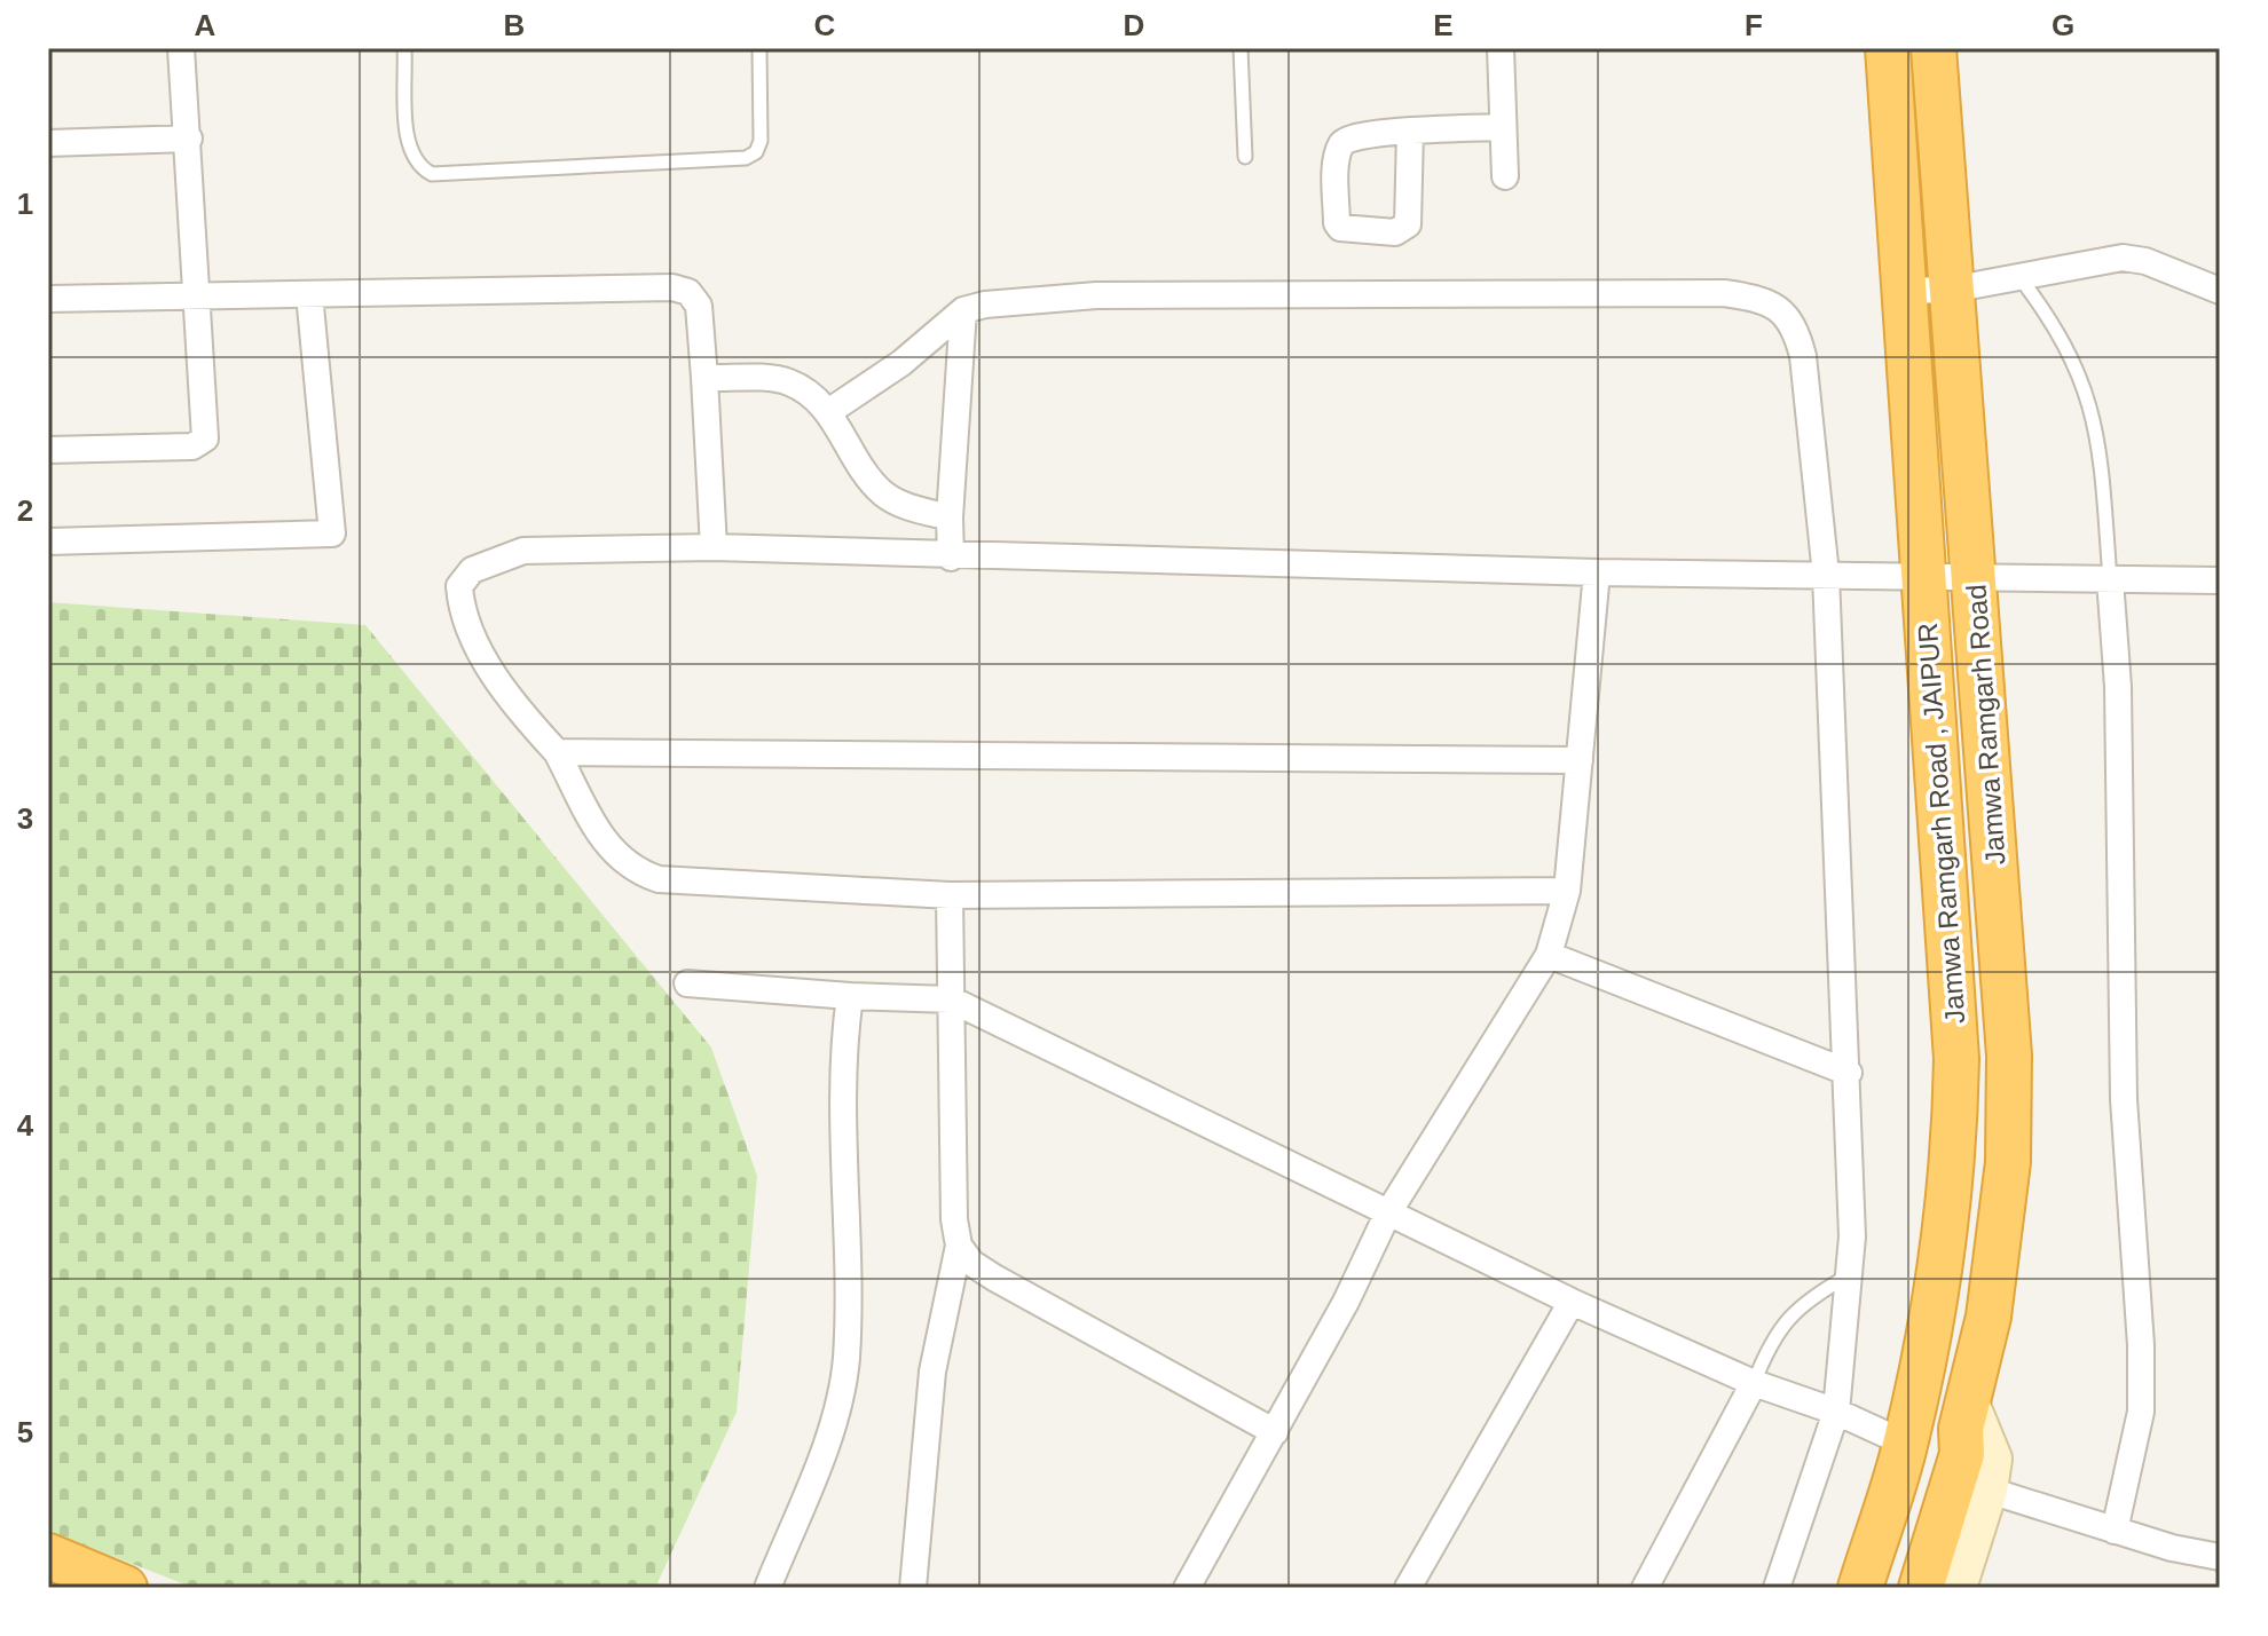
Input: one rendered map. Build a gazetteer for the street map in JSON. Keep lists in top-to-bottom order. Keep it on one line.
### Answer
{"streets":{"highway":["Jamwa Ramgarh Road","Jamwa Ramgarh Road , JAIPUR"]},"grid":{"columns":["A","B","C","D","E","F","G"],"rows":["1","2","3","4","5"]}}
